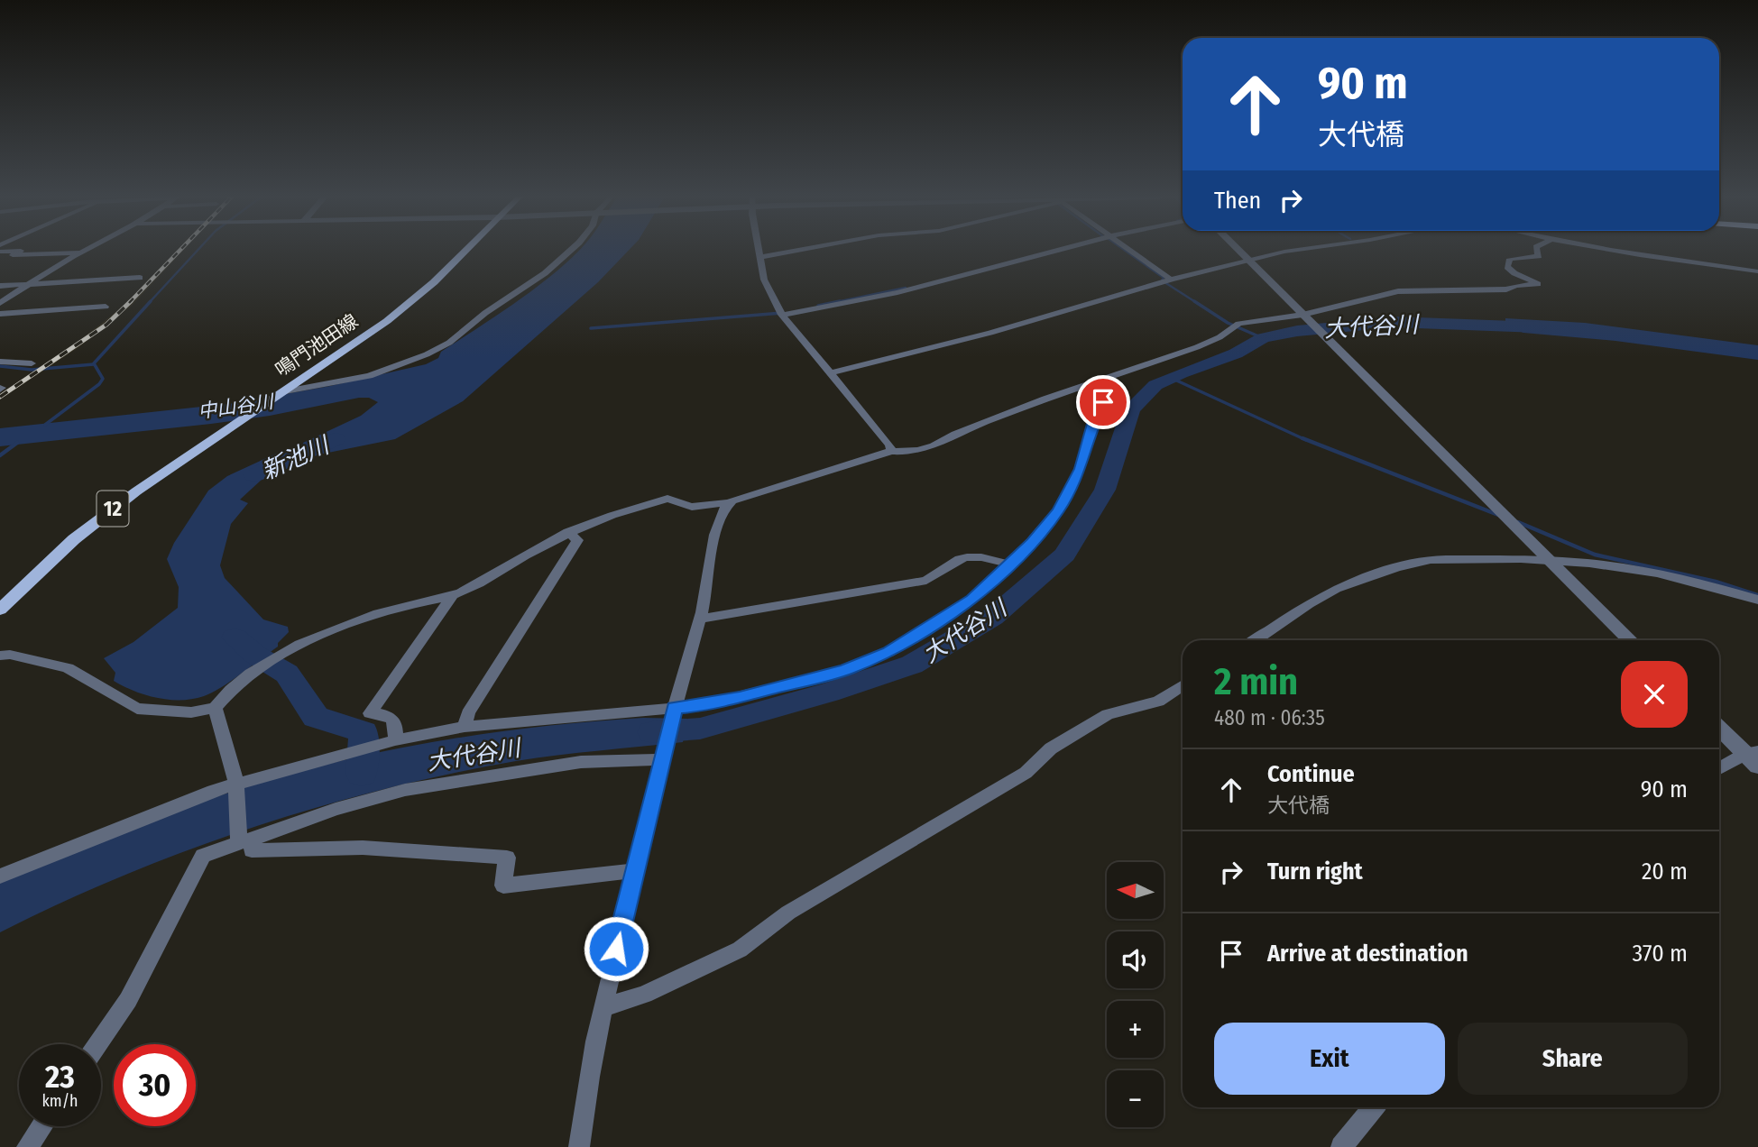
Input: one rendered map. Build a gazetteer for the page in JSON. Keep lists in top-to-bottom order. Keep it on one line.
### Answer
{"streets":{"main road":["鳴門池田線","12"]},"water":["大代谷川","中山谷川","新池川"],"north":"left","page":{"turn":["90 m","大代橋"],"then":"Then","heading":["2 min","480 m · 06:35"],"list":[{"name":"Continue","note":"大代橋","value":"90 m"},{"name":"Turn right","value":"20 m"},{"name":"Arrive at destination","value":"370 m"}],"map_buttons":["+","−"],"buttons":["Exit","Share"],"speed":"23 km/h","limit":"30"}}
